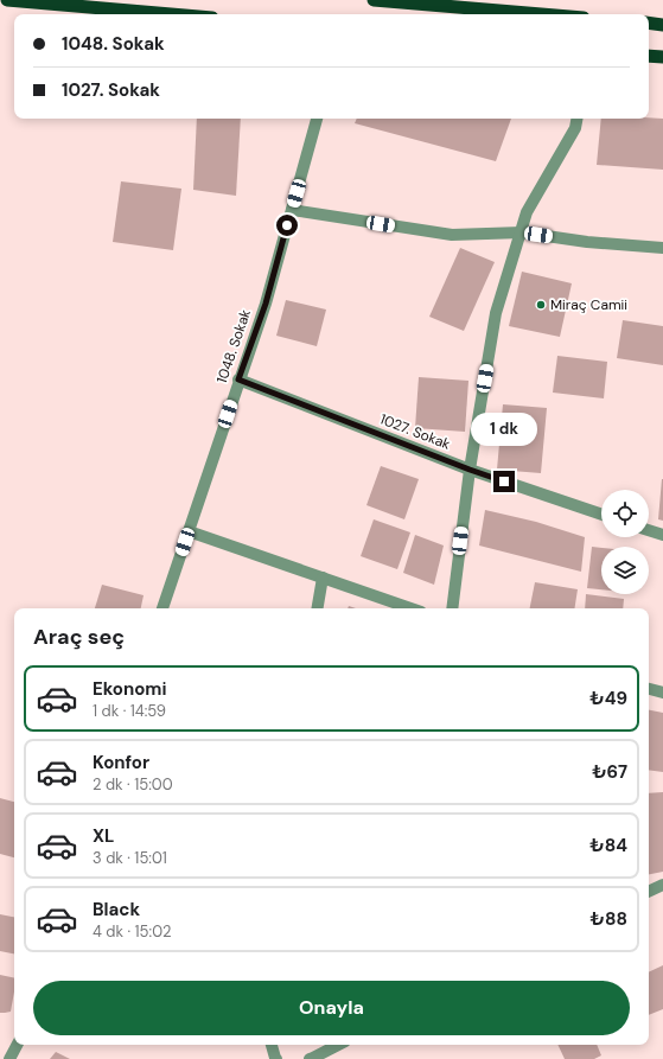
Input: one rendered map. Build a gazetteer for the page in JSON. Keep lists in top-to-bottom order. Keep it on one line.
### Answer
{"streets":{"street":["1048. Sokak","1027. Sokak"]},"crossings":[["1048. Sokak","1027. Sokak"]],"places":["Miraç Camii"],"page":{"banner":["1048. Sokak","1027. Sokak"],"bubble":"1 dk","heading":"Araç seç","list":[{"name":"Ekonomi","note":"1 dk · 14:59","value":"₺49"},{"name":"Konfor","note":"2 dk · 15:00","value":"₺67"},{"name":"XL","note":"3 dk · 15:01","value":"₺84"},{"name":"Black","note":"4 dk · 15:02","value":"₺88"}],"buttons":"Onayla"}}
